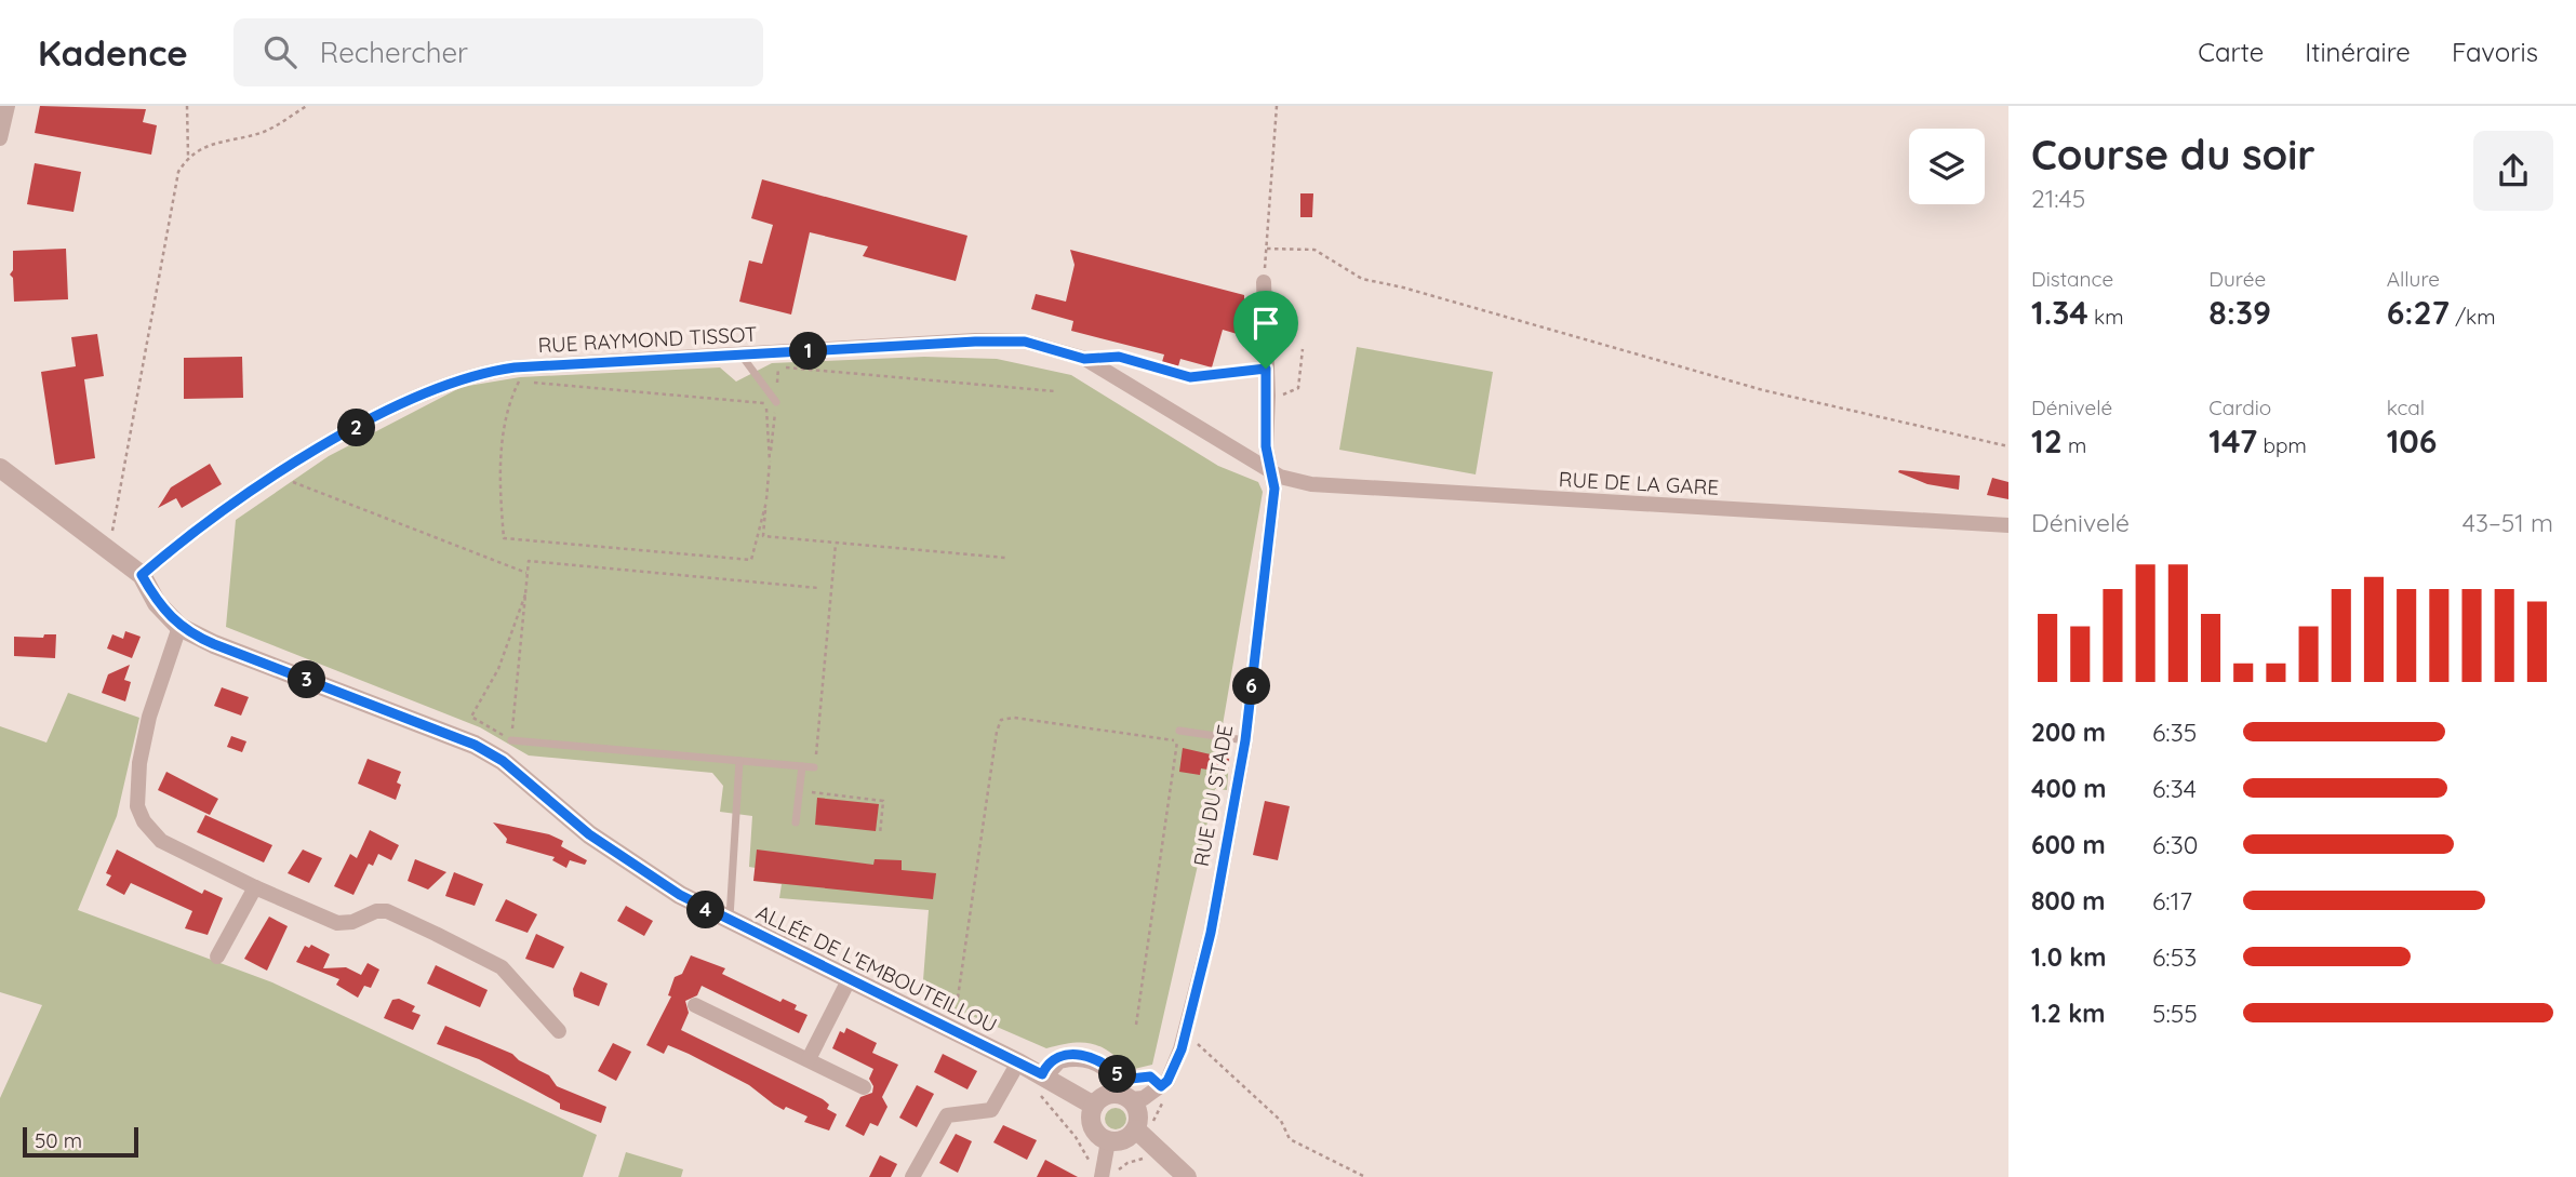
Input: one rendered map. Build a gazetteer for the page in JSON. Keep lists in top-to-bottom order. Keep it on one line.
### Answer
{"streets":{"street":["RUE RAYMOND TISSOT","RUE DE LA GARE","RUE DU STADE","ALLÉE DE L'EMBOUTEILLOU"]},"crossings":[["RUE RAYMOND TISSOT","RUE DE LA GARE"],["RUE RAYMOND TISSOT","RUE DU STADE"],["RUE RAYMOND TISSOT","ALLÉE DE L'EMBOUTEILLOU"],["RUE DE LA GARE","RUE DU STADE"]],"scale_bar":"50 m","page":{"header":"Kadence","search":"Rechercher","nav":["Carte","Itinéraire","Favoris"],"heading":["Course du soir","21:45"],"stats":[["Distance","1.34 km"],["Durée","8:39"],["Allure","6:27 /km"],["Dénivelé","12 m"],["Cardio","147 bpm"],["kcal","106"]],"pins":["1","2","3","6","4","5"],"chart":["Dénivelé","43–51 m"],"list":[{"name":"200 m","note":"6:35"},{"name":"400 m","note":"6:34"},{"name":"600 m","note":"6:30"},{"name":"800 m","note":"6:17"},{"name":"1.0 km","note":"6:53"},{"name":"1.2 km","note":"5:55"}],"scale":"50 m"}}
